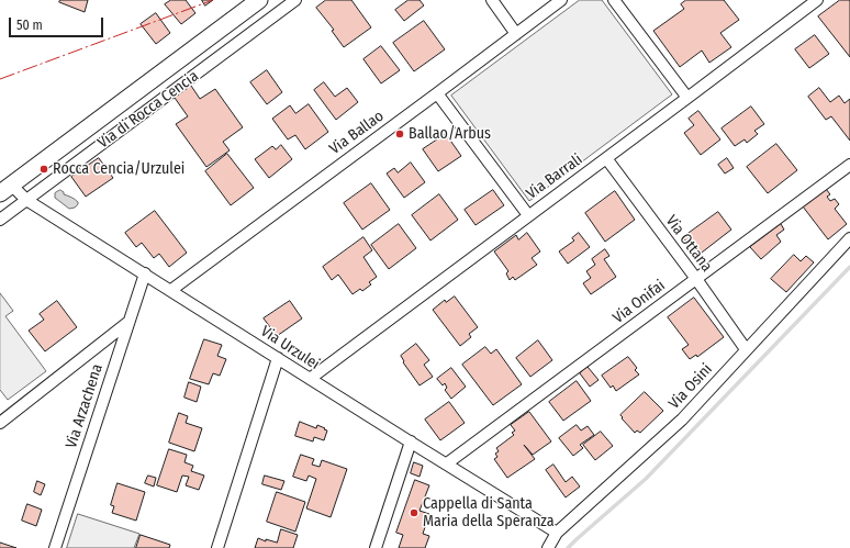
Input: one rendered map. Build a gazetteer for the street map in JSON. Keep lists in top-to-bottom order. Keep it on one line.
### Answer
{"streets":{"main road":["Via di Rocca Cencia"],"street":["Via Ballao","Via Barrali","Via Ottana","Via Onifai","Via Urzulei","Via Osini","Via Arzachena"]},"crossings":[["Via di Rocca Cencia","Via Urzulei"],["Via Ballao","Via Urzulei"],["Via Barrali","Via Ottana"],["Via Barrali","Via Urzulei"],["Via Ottana","Via Onifai"],["Via Ottana","Via Osini"],["Via Onifai","Via Urzulei"],["Via Urzulei","Via Osini"],["Via Urzulei","Via Arzachena"]],"places":["Ballao/Arbus","Rocca Cencia/Urzulei","Cappella di Santa Maria della Speranza"],"scale_bar":"50 m"}
